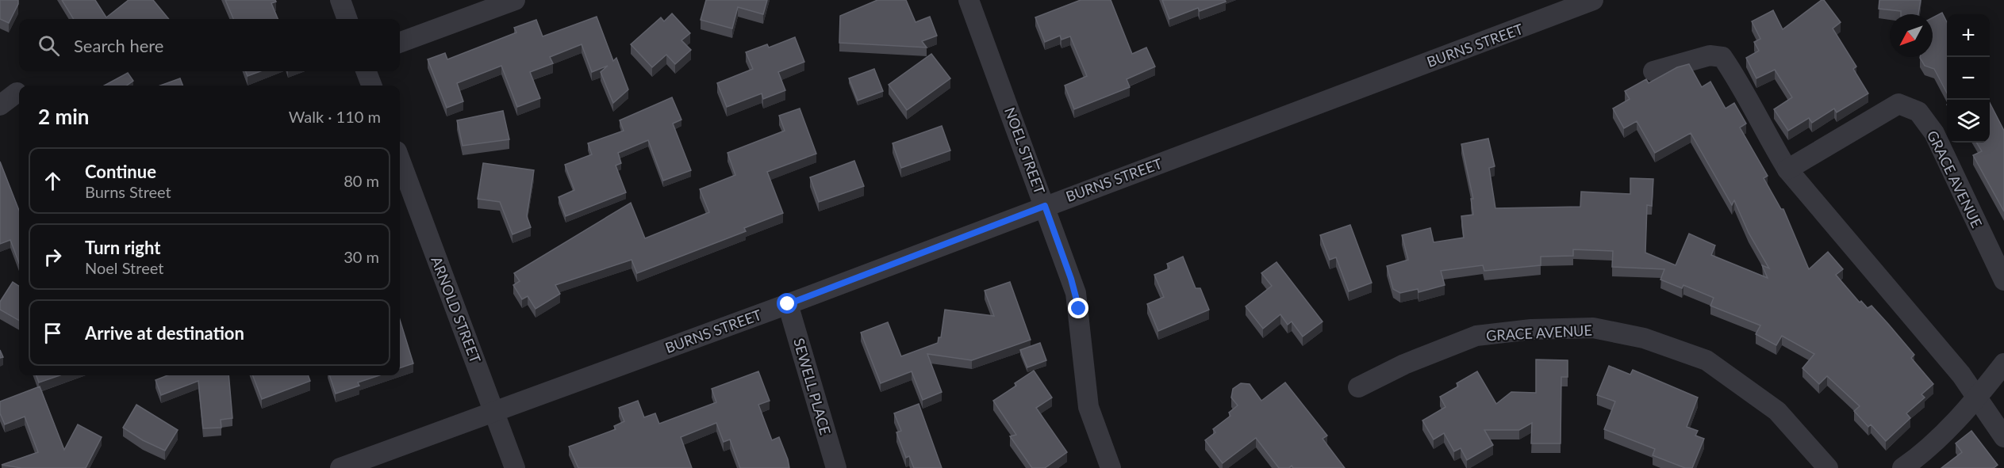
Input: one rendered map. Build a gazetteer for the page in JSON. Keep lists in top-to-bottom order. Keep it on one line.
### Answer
{"streets":{"street":["BURNS STREET","NOEL STREET","GRACE AVENUE","ARNOLD STREET","SEWELL PLACE"]},"crossings":[["BURNS STREET","NOEL STREET"],["BURNS STREET","ARNOLD STREET"],["BURNS STREET","SEWELL PLACE"]],"north":"bottom left","page":{"map_buttons":["+","−"],"search":"Search here","heading":["2 min","Walk · 110 m"],"list":[["Continue","Burns Street","80 m"],["Turn right","Noel Street","30 m"],"Arrive at destination"]}}
